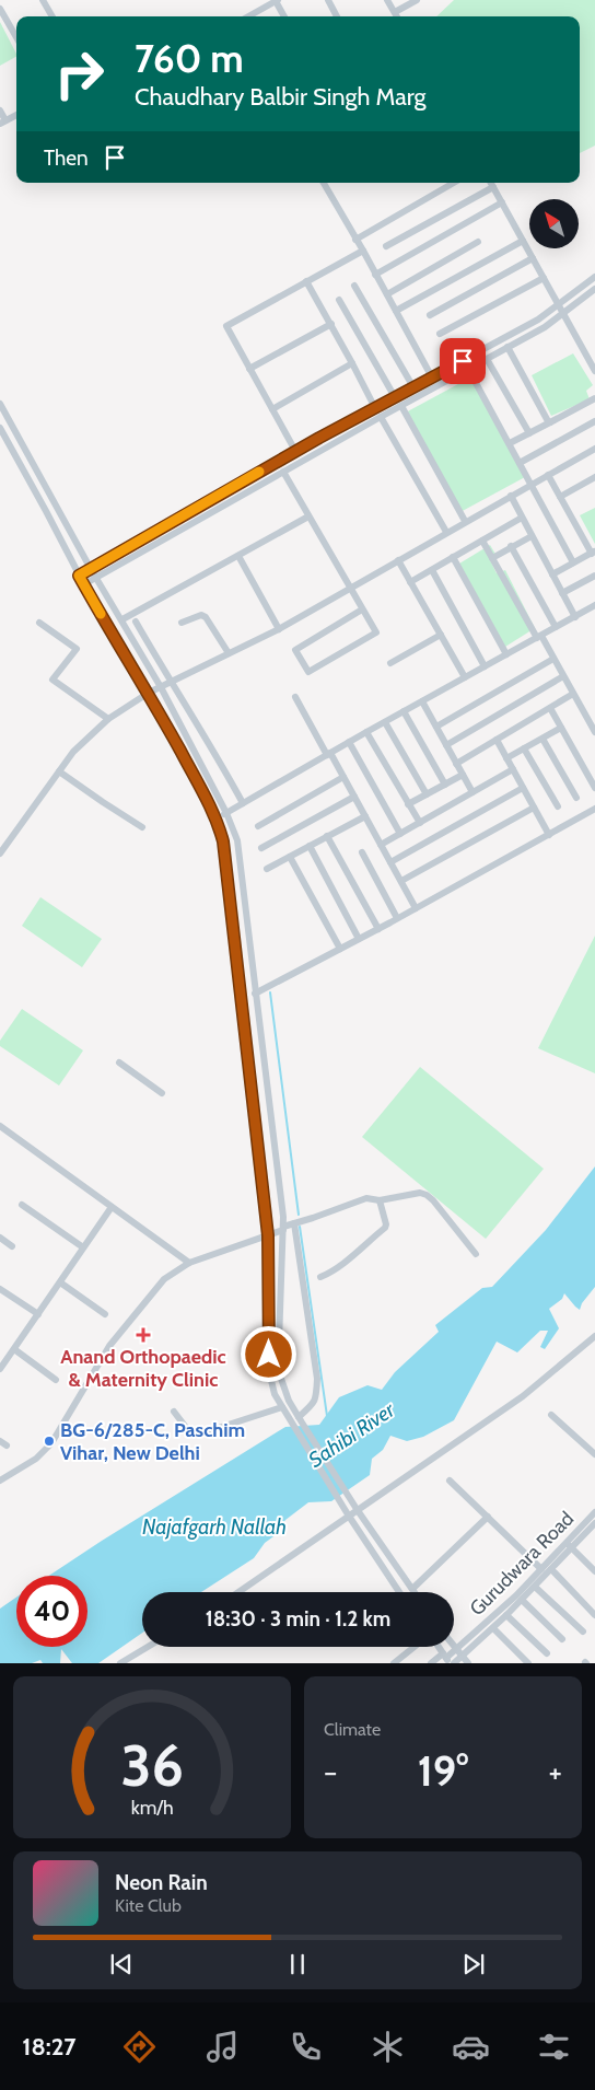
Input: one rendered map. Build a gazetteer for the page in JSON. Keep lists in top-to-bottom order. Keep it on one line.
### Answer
{"streets":{"street":["Gurudwara Road"]},"water":["Sahibi River","Najafgarh Nallah"],"places":{"health":["Anand Orthopaedic & Maternity Clinic"],"other":["BG-6/285-C, Paschim Vihar, New Delhi"]},"north":"top left","page":{"turn":["760 m","Chaudhary Balbir Singh Marg"],"then":"Then","limit":"40","trip":"18:30 · 3 min · 1.2 km","tile":"Climate","heat":["−","19°","+"],"song":["Neon Rain","Kite Club"],"tabs":"18:27","gauge":["36","km/h"]}}
